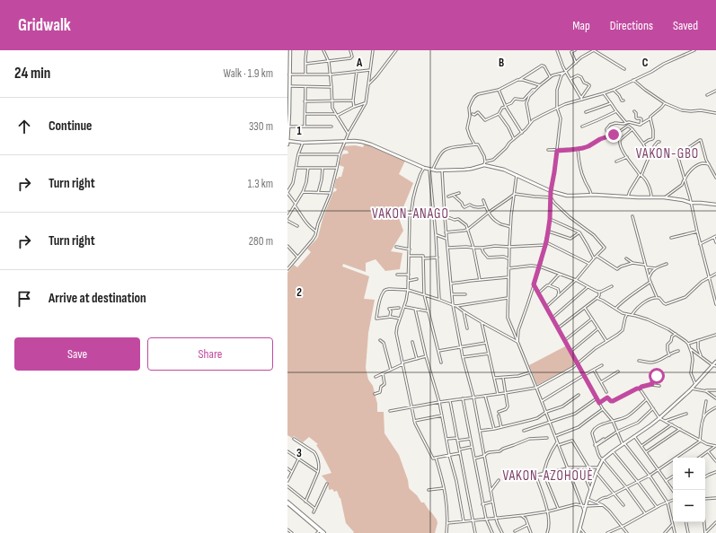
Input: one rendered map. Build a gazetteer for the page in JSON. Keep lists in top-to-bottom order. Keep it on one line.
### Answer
{"districts":["VAKON-GBO","VAKON-ANAGO","VAKON-AZOHOUÈ"],"page":{"header":"Gridwalk","nav":["Map","Directions","Saved"],"heading":["24 min","Walk · 1.9 km"],"list":[["Continue","330 m"],["Turn right","1.3 km"],["Turn right","280 m"],"Arrive at destination"],"buttons":["Save","Share"],"map_buttons":["+","−"]},"grid":{"columns":["A","B","C"],"rows":["1","2","3"]}}
